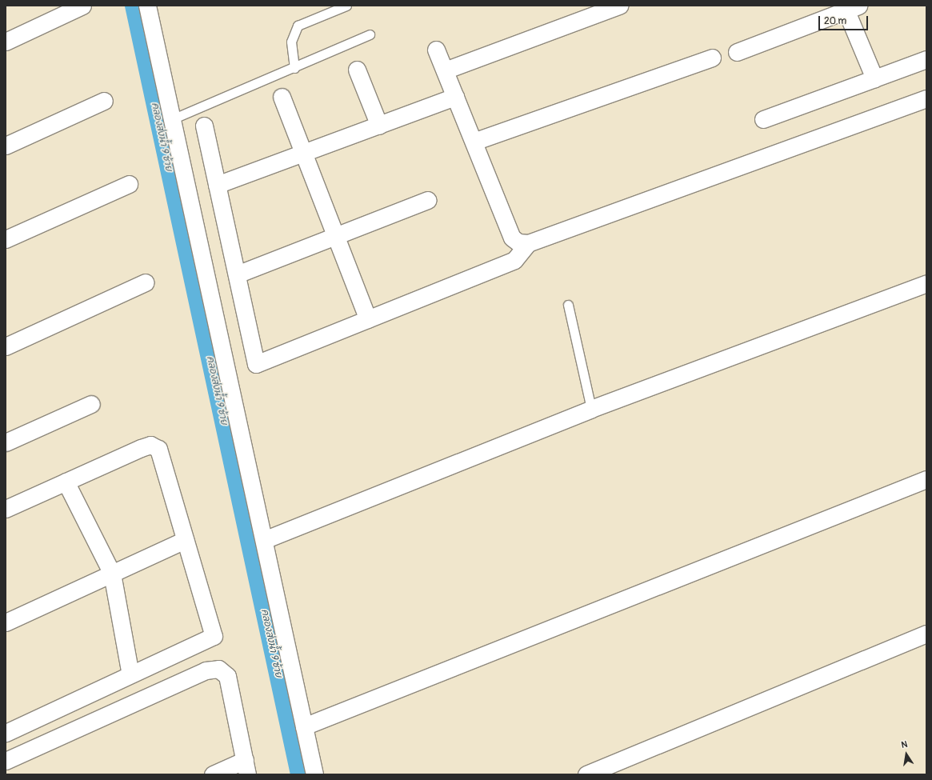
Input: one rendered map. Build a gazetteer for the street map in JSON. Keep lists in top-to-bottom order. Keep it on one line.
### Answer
{"water":["คลองส่งน้ำ 9 ซ้าย"],"scale_bar":"20 m","north":"top"}
